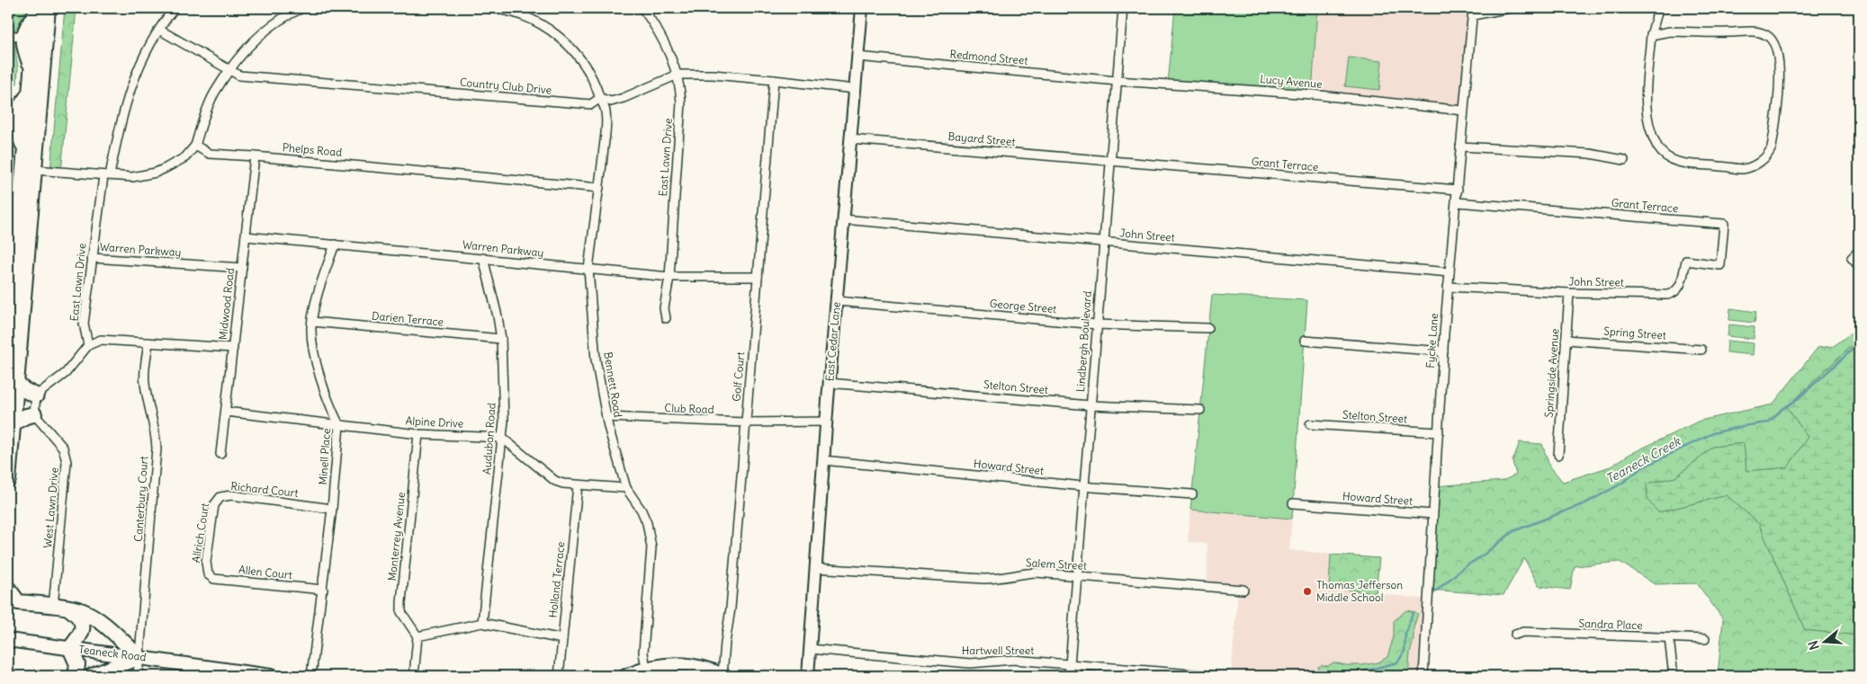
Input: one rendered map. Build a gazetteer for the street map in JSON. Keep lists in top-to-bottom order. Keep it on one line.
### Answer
{"streets":{"main road":["Teaneck Road"],"street":["Redmond Street","Lucy Avenue","Country Club Drive","Bayard Street","Phelps Road","East Lawn Drive","Grant Terrace","John Street","Warren Parkway","Midwood Road","George Street","Darien Terrace","Spring Street","Fycke Lane","East Cedar Lane","Lindbergh Boulevard","Springside Avenue","Golf Court","Bennett Road","Stelton Street","Club Road","Alpine Drive","Audubon Road","Minell Place","Howard Street","Richard Court","Canterbury Court","West Lawn Drive","Allrich Court","Monterrey Avenue","Salem Street","Allen Court","Holland Terrace","Sandra Place","Hartwell Street"]},"crossings":[["Redmond Street","Lucy Avenue"],["Redmond Street","East Cedar Lane"],["Redmond Street","Lindbergh Boulevard"],["Lucy Avenue","Fycke Lane"],["Lucy Avenue","Lindbergh Boulevard"],["Country Club Drive","East Lawn Drive"],["Country Club Drive","East Cedar Lane"],["Country Club Drive","Golf Court"],["Country Club Drive","Bennett Road"],["Bayard Street","Grant Terrace"],["Bayard Street","East Cedar Lane"],["Bayard Street","Lindbergh Boulevard"],["Phelps Road","Midwood Road"],["Phelps Road","Bennett Road"],["East Lawn Drive","Warren Parkway"],["Grant Terrace","John Street"],["Grant Terrace","Fycke Lane"],["Grant Terrace","Lindbergh Boulevard"],["John Street","Fycke Lane"],["John Street","East Cedar Lane"],["John Street","Lindbergh Boulevard"],["John Street","Springside Avenue"],["Warren Parkway","Midwood Road"],["Warren Parkway","Golf Court"],["Warren Parkway","Bennett Road"],["Warren Parkway","Audubon Road"],["Warren Parkway","Minell Place"],["Midwood Road","Alpine Drive"],["George Street","East Cedar Lane"],["George Street","Lindbergh Boulevard"],["Darien Terrace","Audubon Road"],["Darien Terrace","Minell Place"],["Spring Street","Springside Avenue"],["Fycke Lane","Stelton Street"],["Fycke Lane","Howard Street"],["East Cedar Lane","Stelton Street"],["East Cedar Lane","Club Road"],["East Cedar Lane","Howard Street"],["East Cedar Lane","Salem Street"],["East Cedar Lane","Hartwell Street"],["Lindbergh Boulevard","Stelton Street"],["Lindbergh Boulevard","Howard Street"],["Lindbergh Boulevard","Salem Street"],["Lindbergh Boulevard","Hartwell Street"],["Golf Court","Club Road"],["Bennett Road","Club Road"],["Alpine Drive","Audubon Road"],["Alpine Drive","Minell Place"],["Alpine Drive","Monterrey Avenue"],["Minell Place","Richard Court"],["Minell Place","Allen Court"],["Richard Court","Allrich Court"],["Canterbury Court","Teaneck Road"],["Allrich Court","Allen Court"]],"water":["Teaneck Creek"],"places":["Thomas Jefferson Middle School"],"north":"left"}
